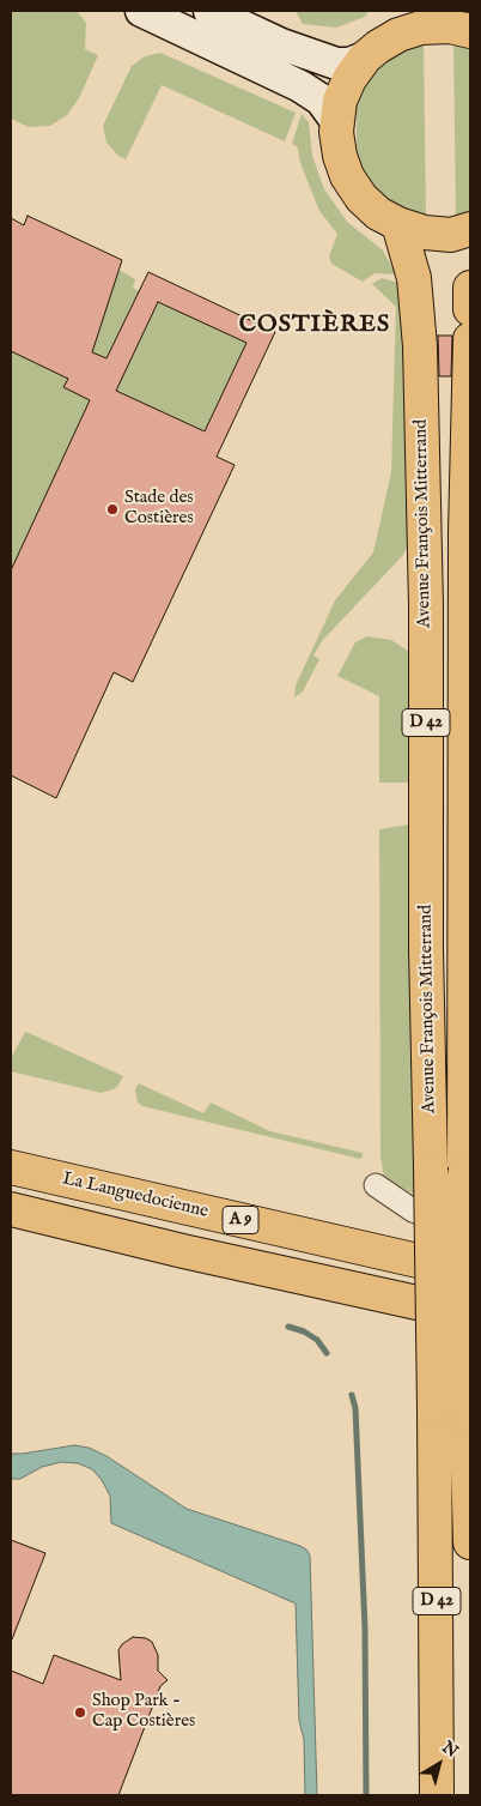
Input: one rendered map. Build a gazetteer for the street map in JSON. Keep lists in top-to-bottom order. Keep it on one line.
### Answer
{"streets":{"main road":["Avenue François Mitterrand","D 42","La Languedocienne","A 9"]},"districts":["COSTIÈRES"],"places":["Stade des Costières","Shop Park - Cap Costières"],"north":"top right"}
